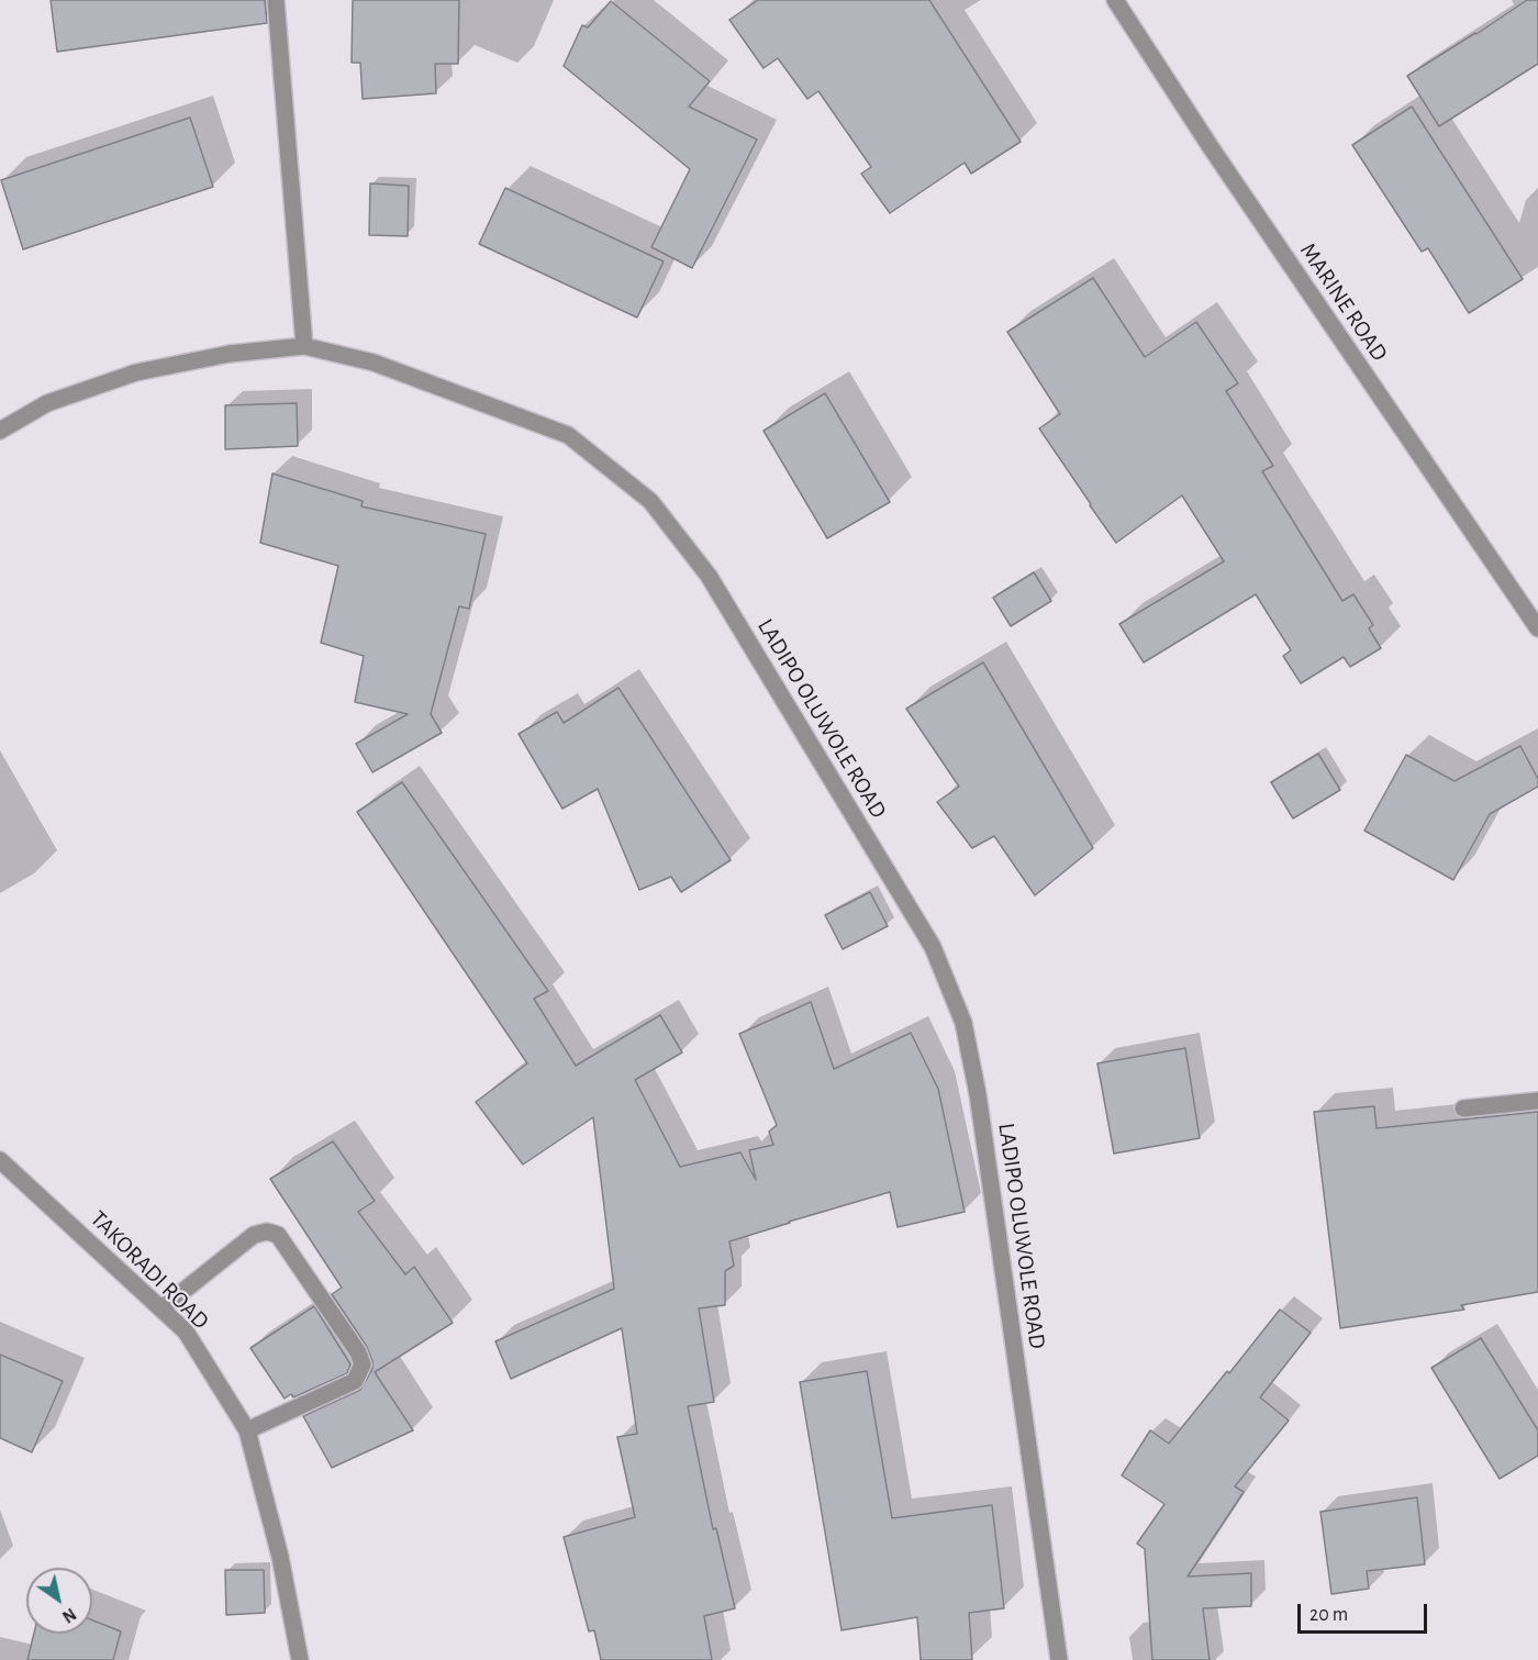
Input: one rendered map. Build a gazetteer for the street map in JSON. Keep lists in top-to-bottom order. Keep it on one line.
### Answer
{"streets":{"street":["MARINE ROAD","LADIPO OLUWOLE ROAD","TAKORADI ROAD"]},"scale_bar":"20 m","north":"bottom right"}
